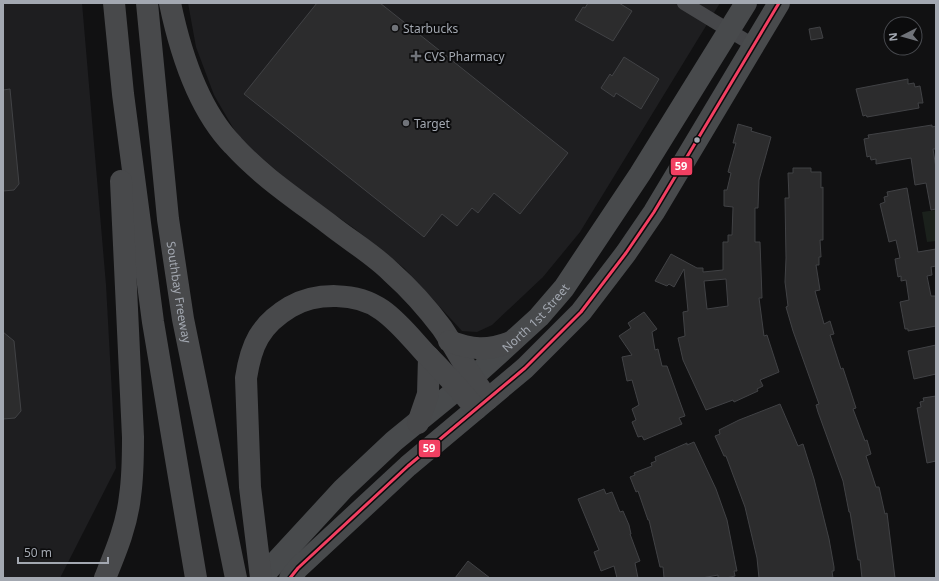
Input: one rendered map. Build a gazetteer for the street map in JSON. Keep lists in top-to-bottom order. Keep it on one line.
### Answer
{"streets":{"highway":["Southbay Freeway"],"main road":["North 1st Street"]},"places":{"other":["Starbucks","Target"],"health":["CVS Pharmacy"]},"lines":["transit line 59"],"scale_bar":"50 m","north":"left"}
